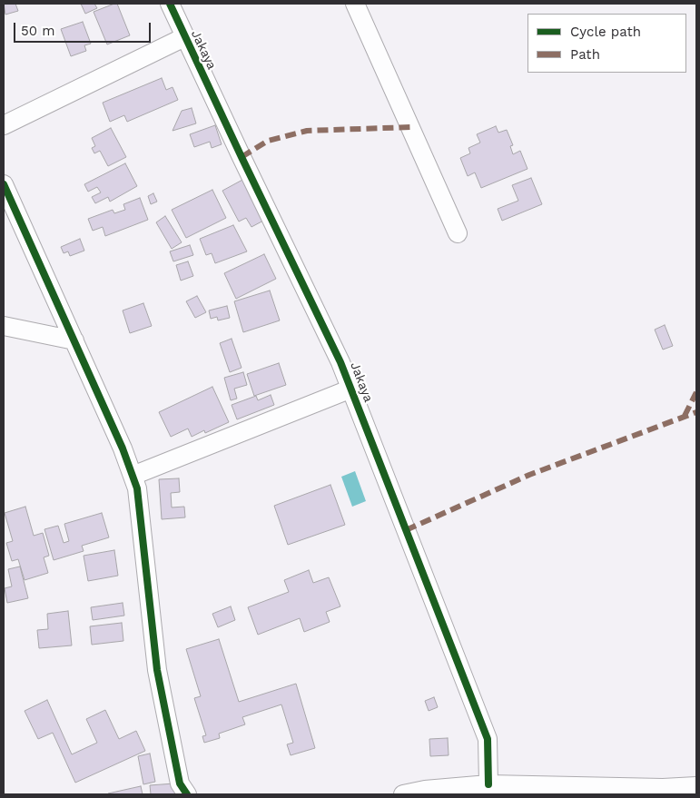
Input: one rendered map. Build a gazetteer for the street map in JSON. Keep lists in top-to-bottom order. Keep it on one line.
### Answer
{"streets":{"street":["Jakaya"]},"legend":["Cycle path","Path"],"scale_bar":"50 m"}
